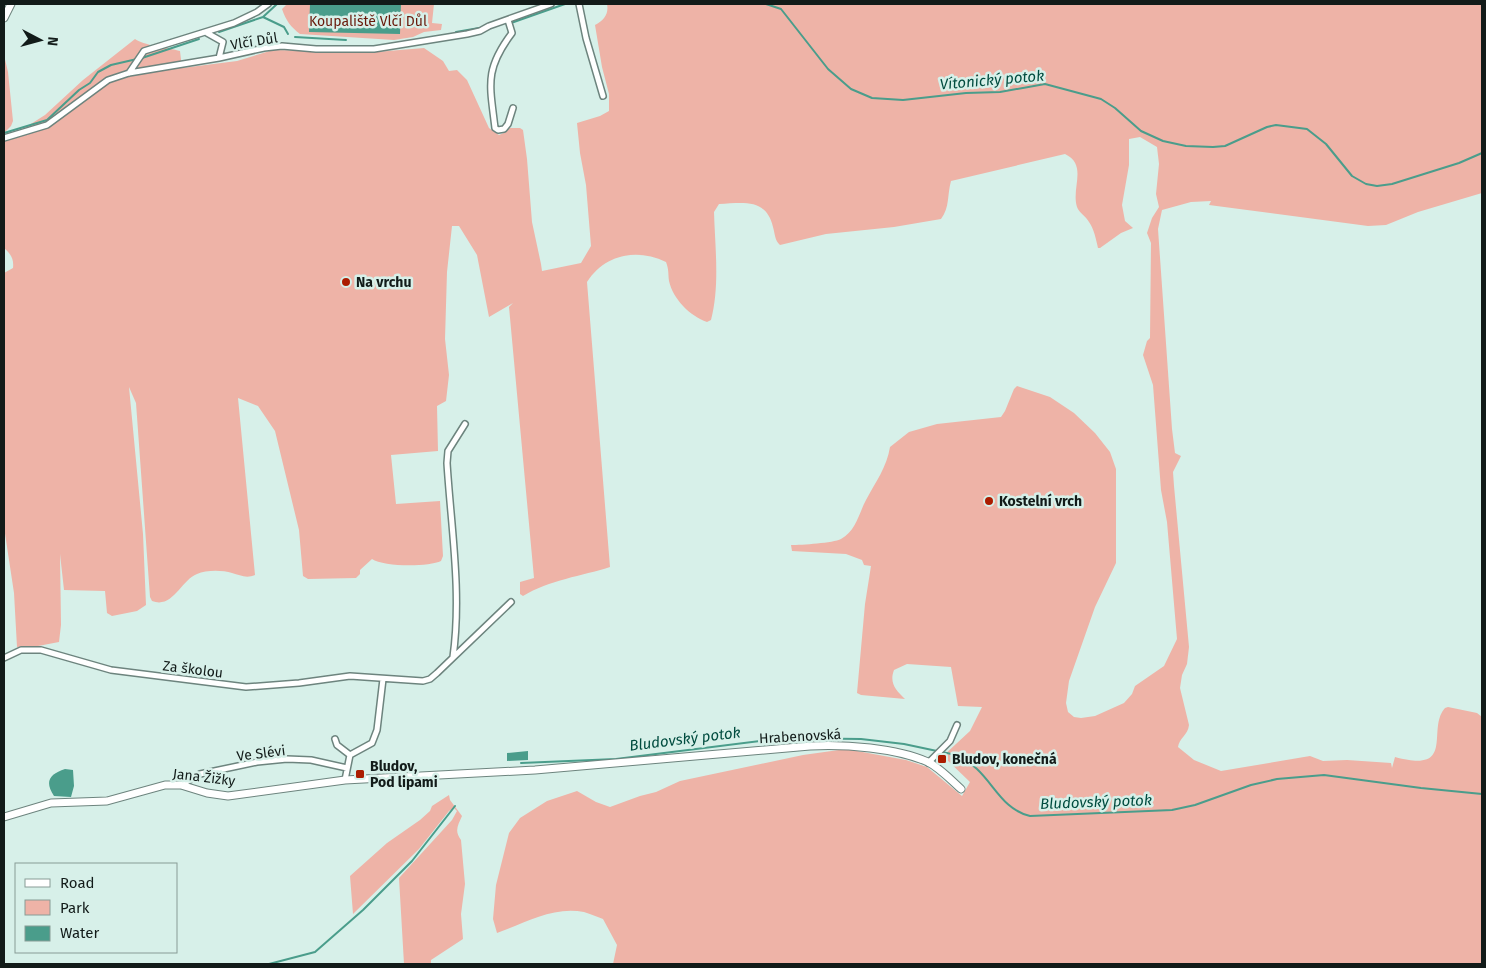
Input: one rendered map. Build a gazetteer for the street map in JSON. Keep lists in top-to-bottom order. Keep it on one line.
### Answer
{"streets":{"street":["Vlčí Důl","Za školou","Hrabenovská","Ve Slévi","Jana Žižky"]},"crossings":[["Hrabenovská","Jana Žižky"],["Ve Slévi","Jana Žižky"]],"water":["Vítonický potok","Bludovský potok"],"parks":["Koupaliště Vlčí Důl"],"places":{"other":["Na vrchu","Kostelní vrch"],"transit":["Bludov, konečná","Bludov, Pod lipami"]},"legend":["Road","Park","Water"],"north":"right"}
